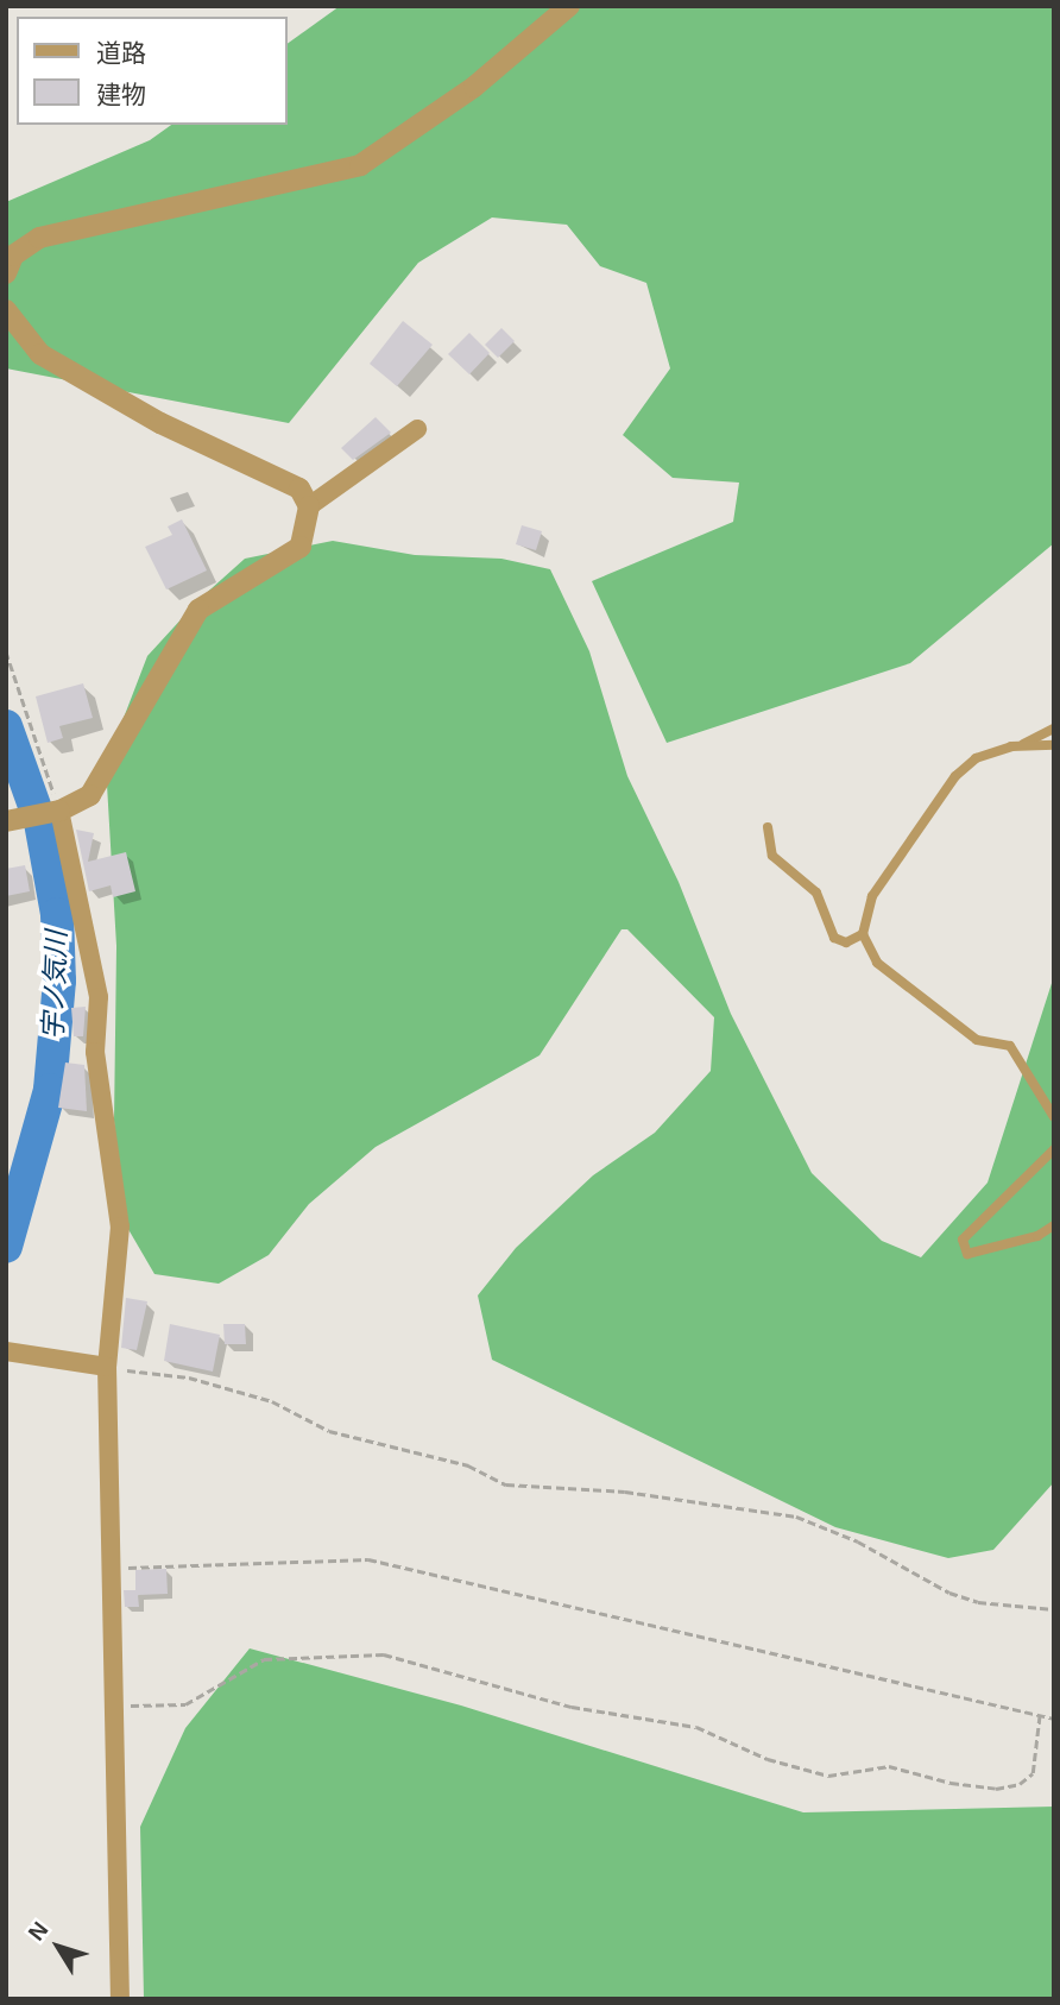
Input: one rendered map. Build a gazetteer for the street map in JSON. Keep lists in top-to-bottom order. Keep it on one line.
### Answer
{"water":["宇ノ気川"],"legend":["道路","建物"],"north":"top left"}
